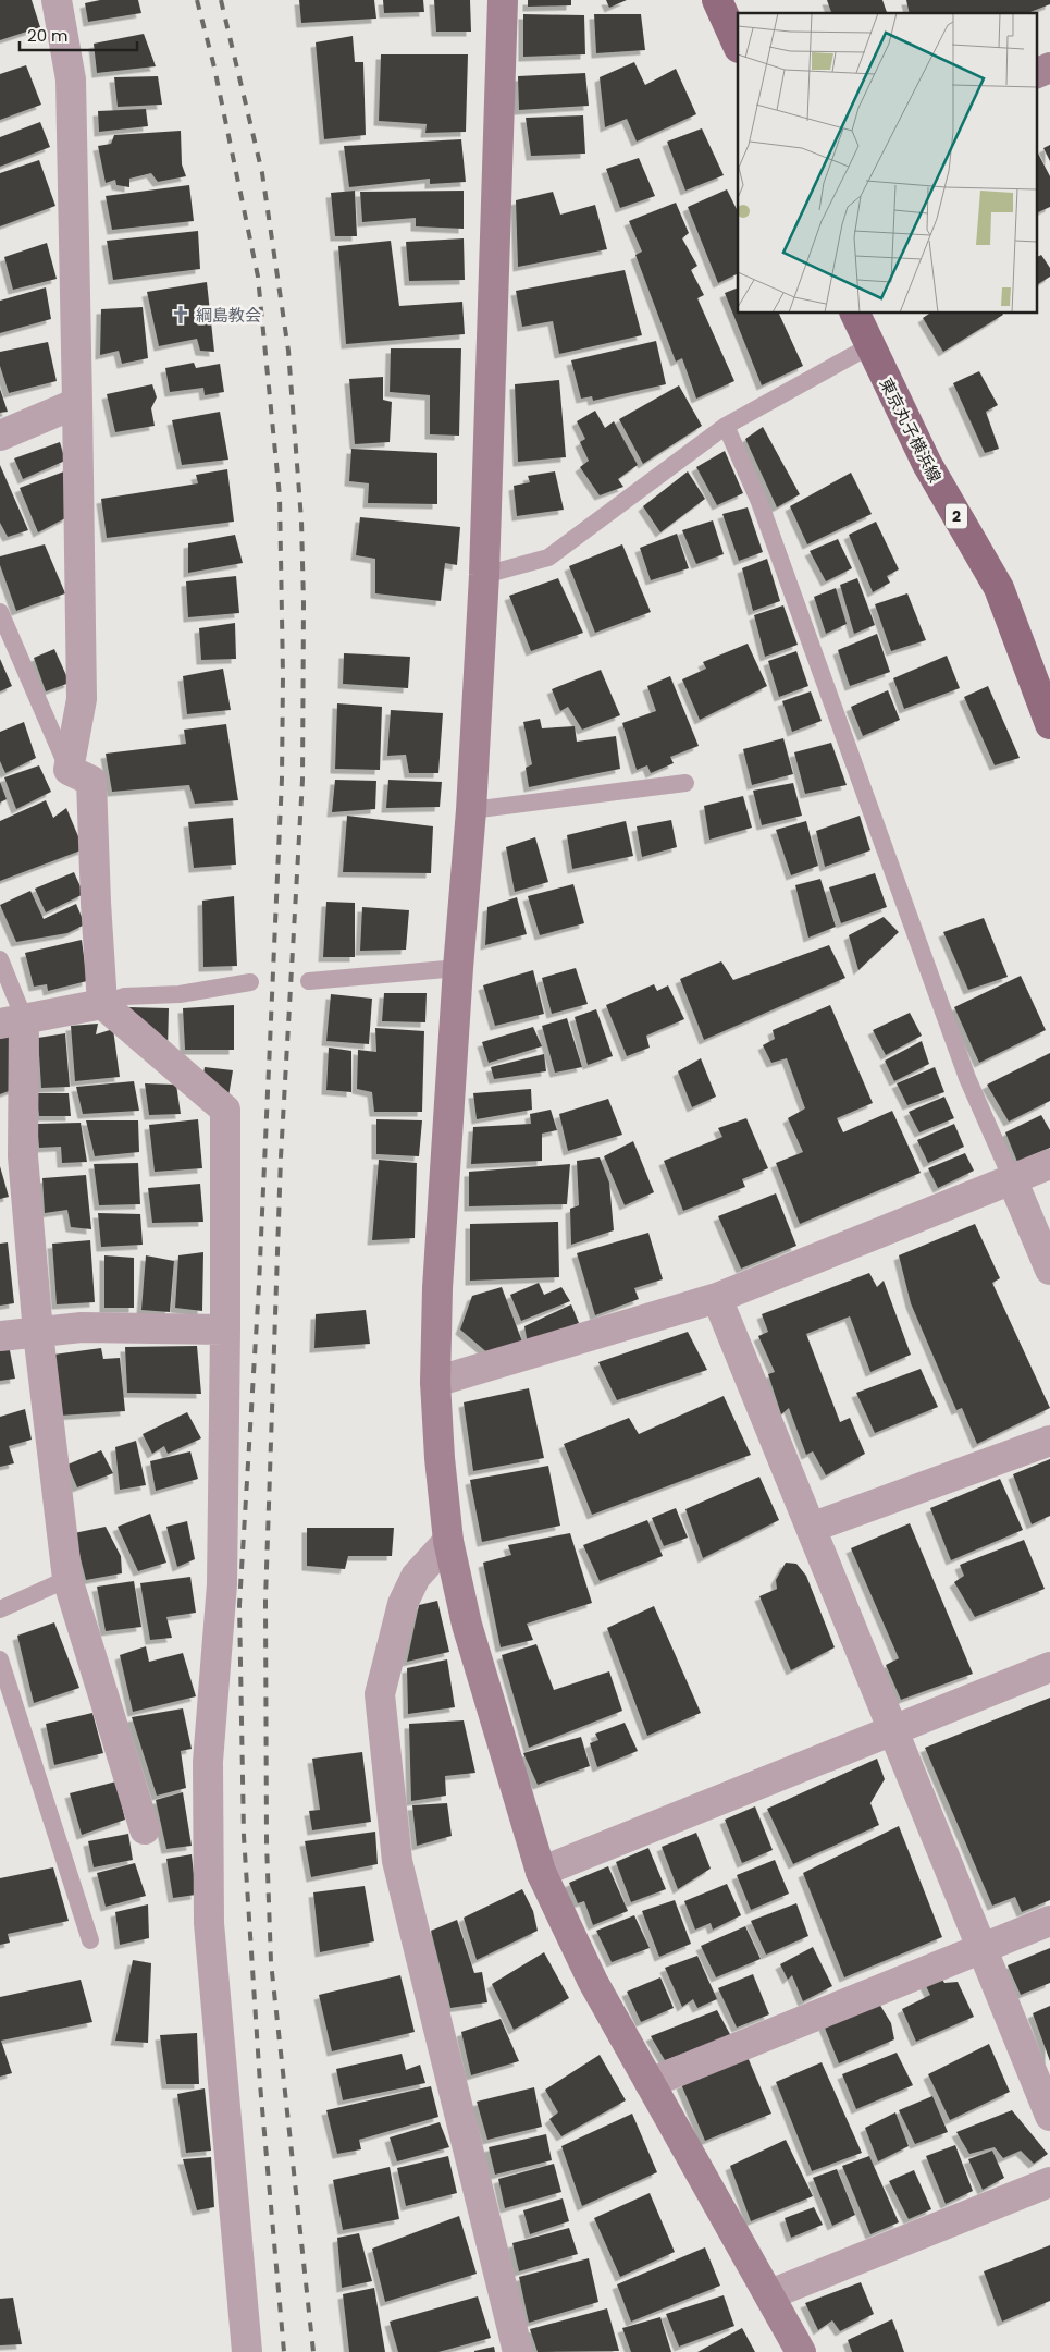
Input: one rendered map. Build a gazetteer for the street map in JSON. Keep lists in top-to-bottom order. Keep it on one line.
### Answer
{"streets":{"main road":["東京丸子横浜線","2"]},"places":{"church":["綱島教会"]},"scale_bar":"20 m"}
